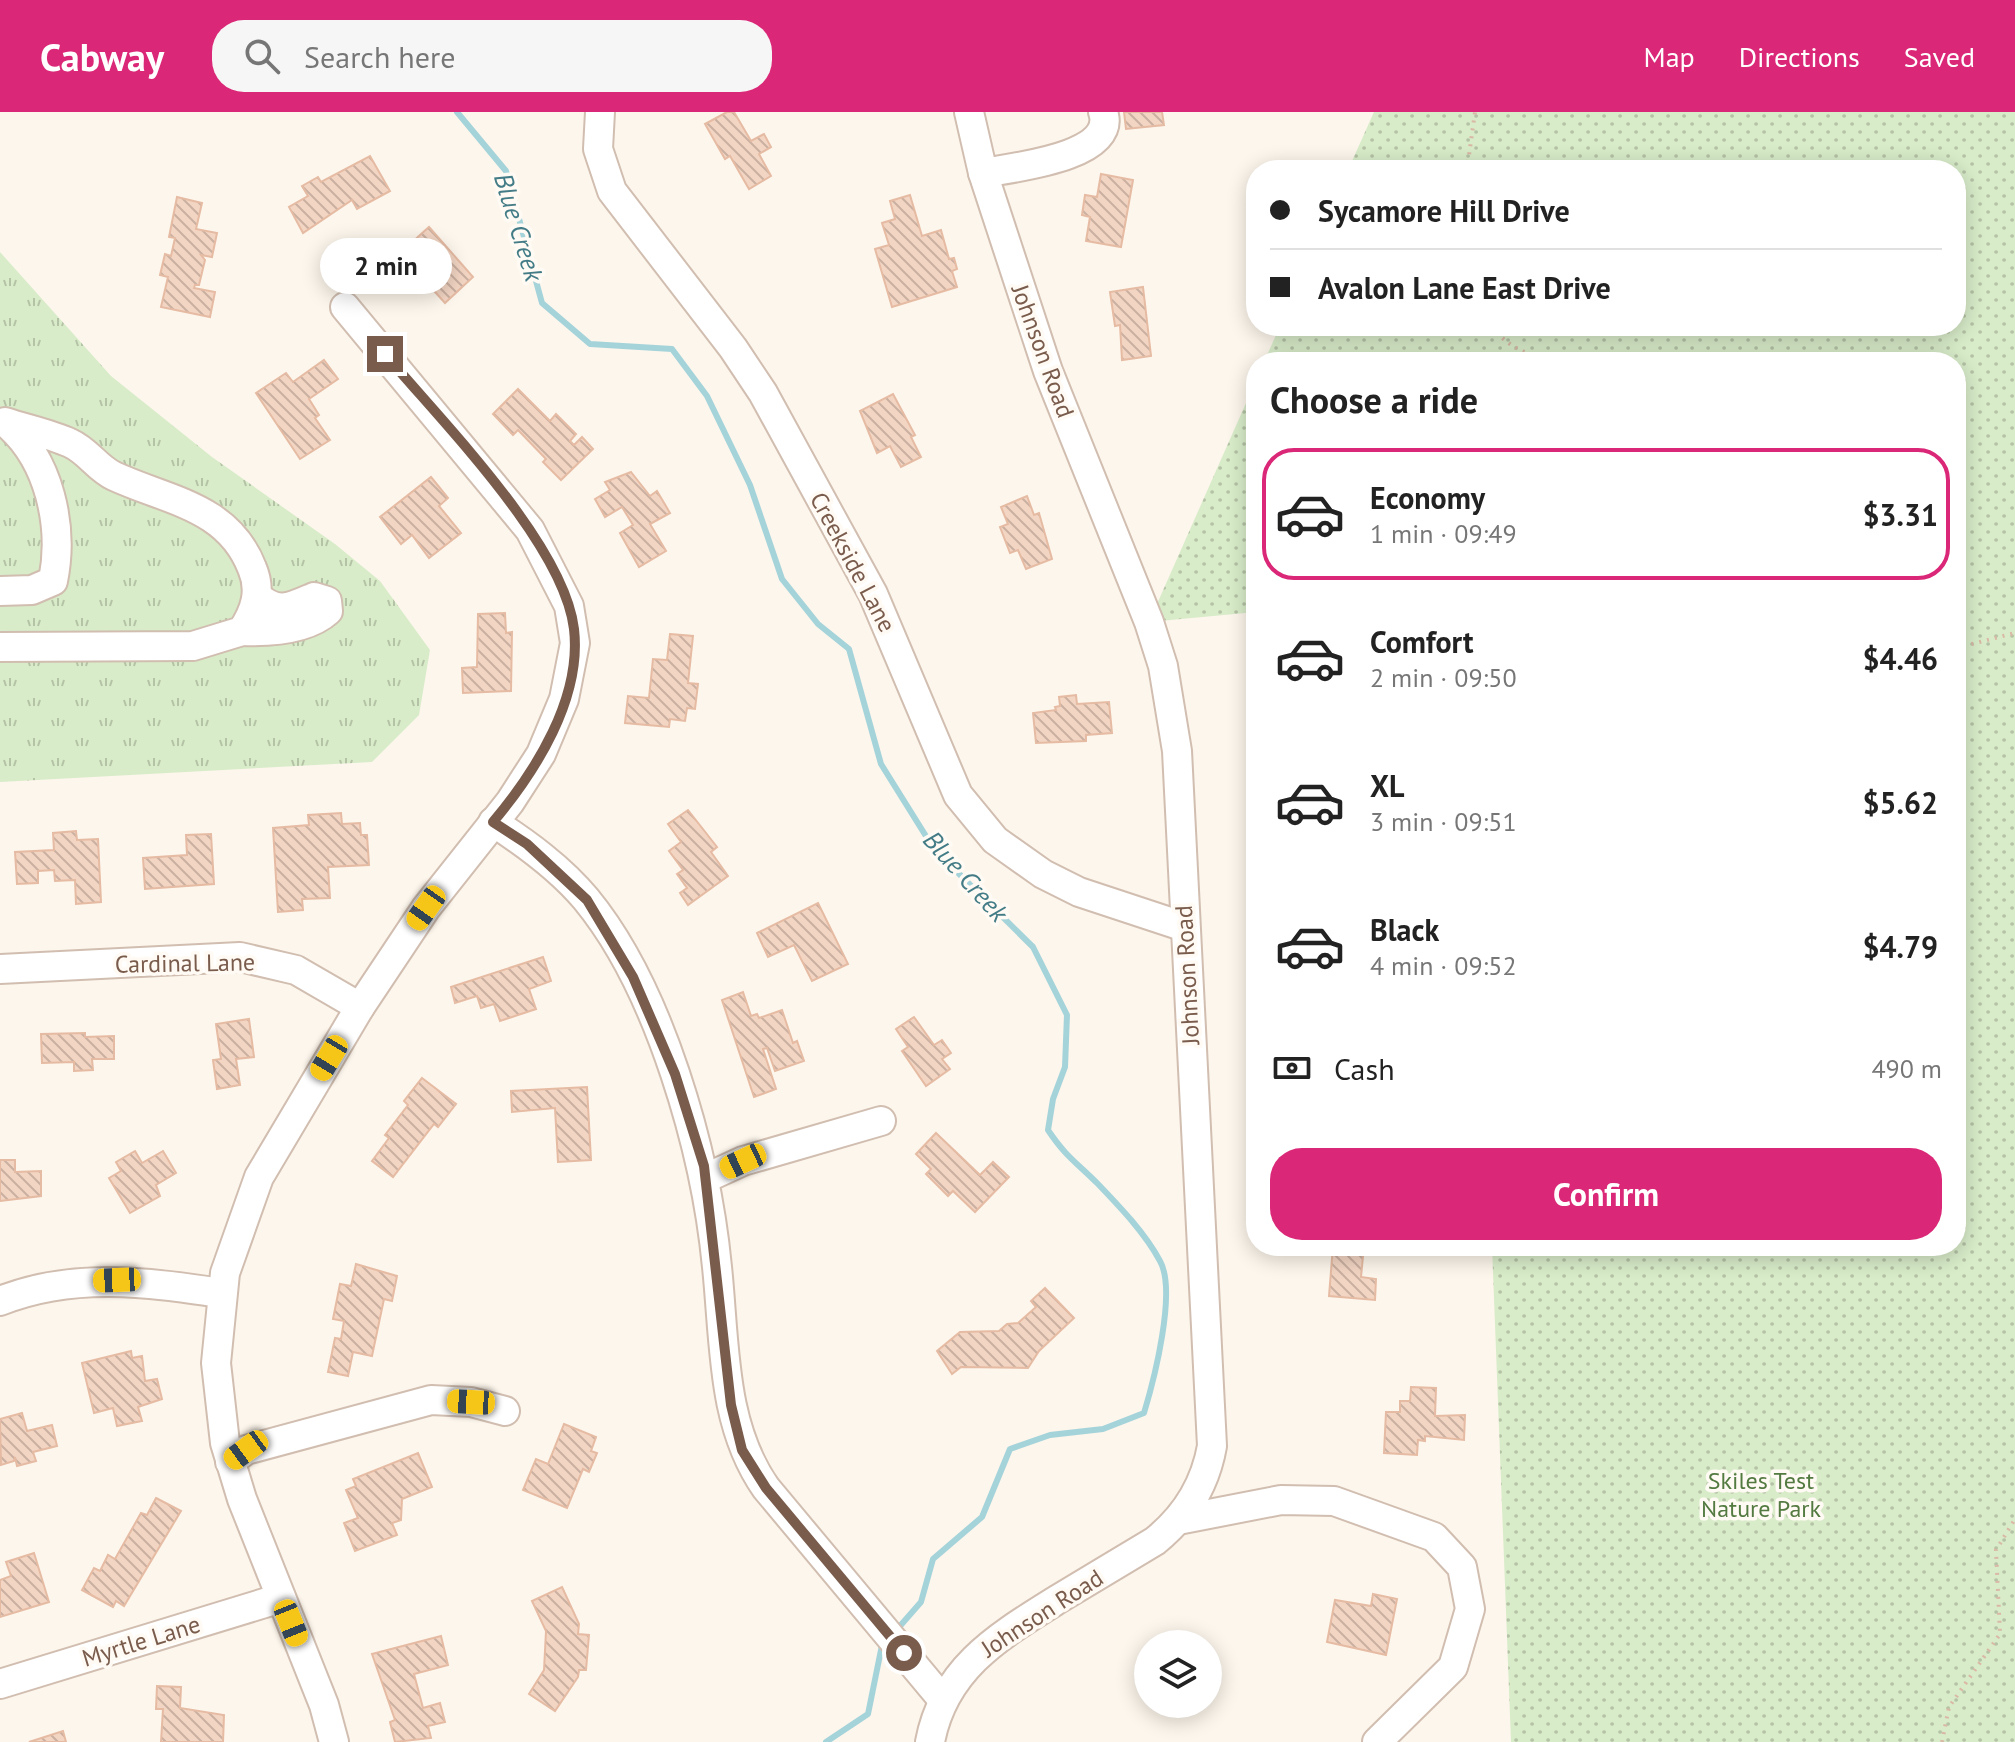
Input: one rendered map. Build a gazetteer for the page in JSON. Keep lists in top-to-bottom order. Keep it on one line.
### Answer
{"streets":{"street":["Johnson Road","Creekside Lane","Cardinal Lane","Myrtle Lane"]},"crossings":[["Johnson Road","Creekside Lane"]],"water":["Blue Creek"],"parks":["Skiles Test Nature Park"],"page":{"header":"Cabway","search":"Search here","nav":["Map","Directions","Saved"],"banner":["Sycamore Hill Drive","Avalon Lane East Drive"],"bubble":"2 min","heading":"Choose a ride","list":[{"name":"Economy","note":"1 min · 09:49","value":"$3.31"},{"name":"Comfort","note":"2 min · 09:50","value":"$4.46"},{"name":"XL","note":"3 min · 09:51","value":"$5.62"},{"name":"Black","note":"4 min · 09:52","value":"$4.79"}],"pay":["Cash","490 m"],"buttons":"Confirm"}}
